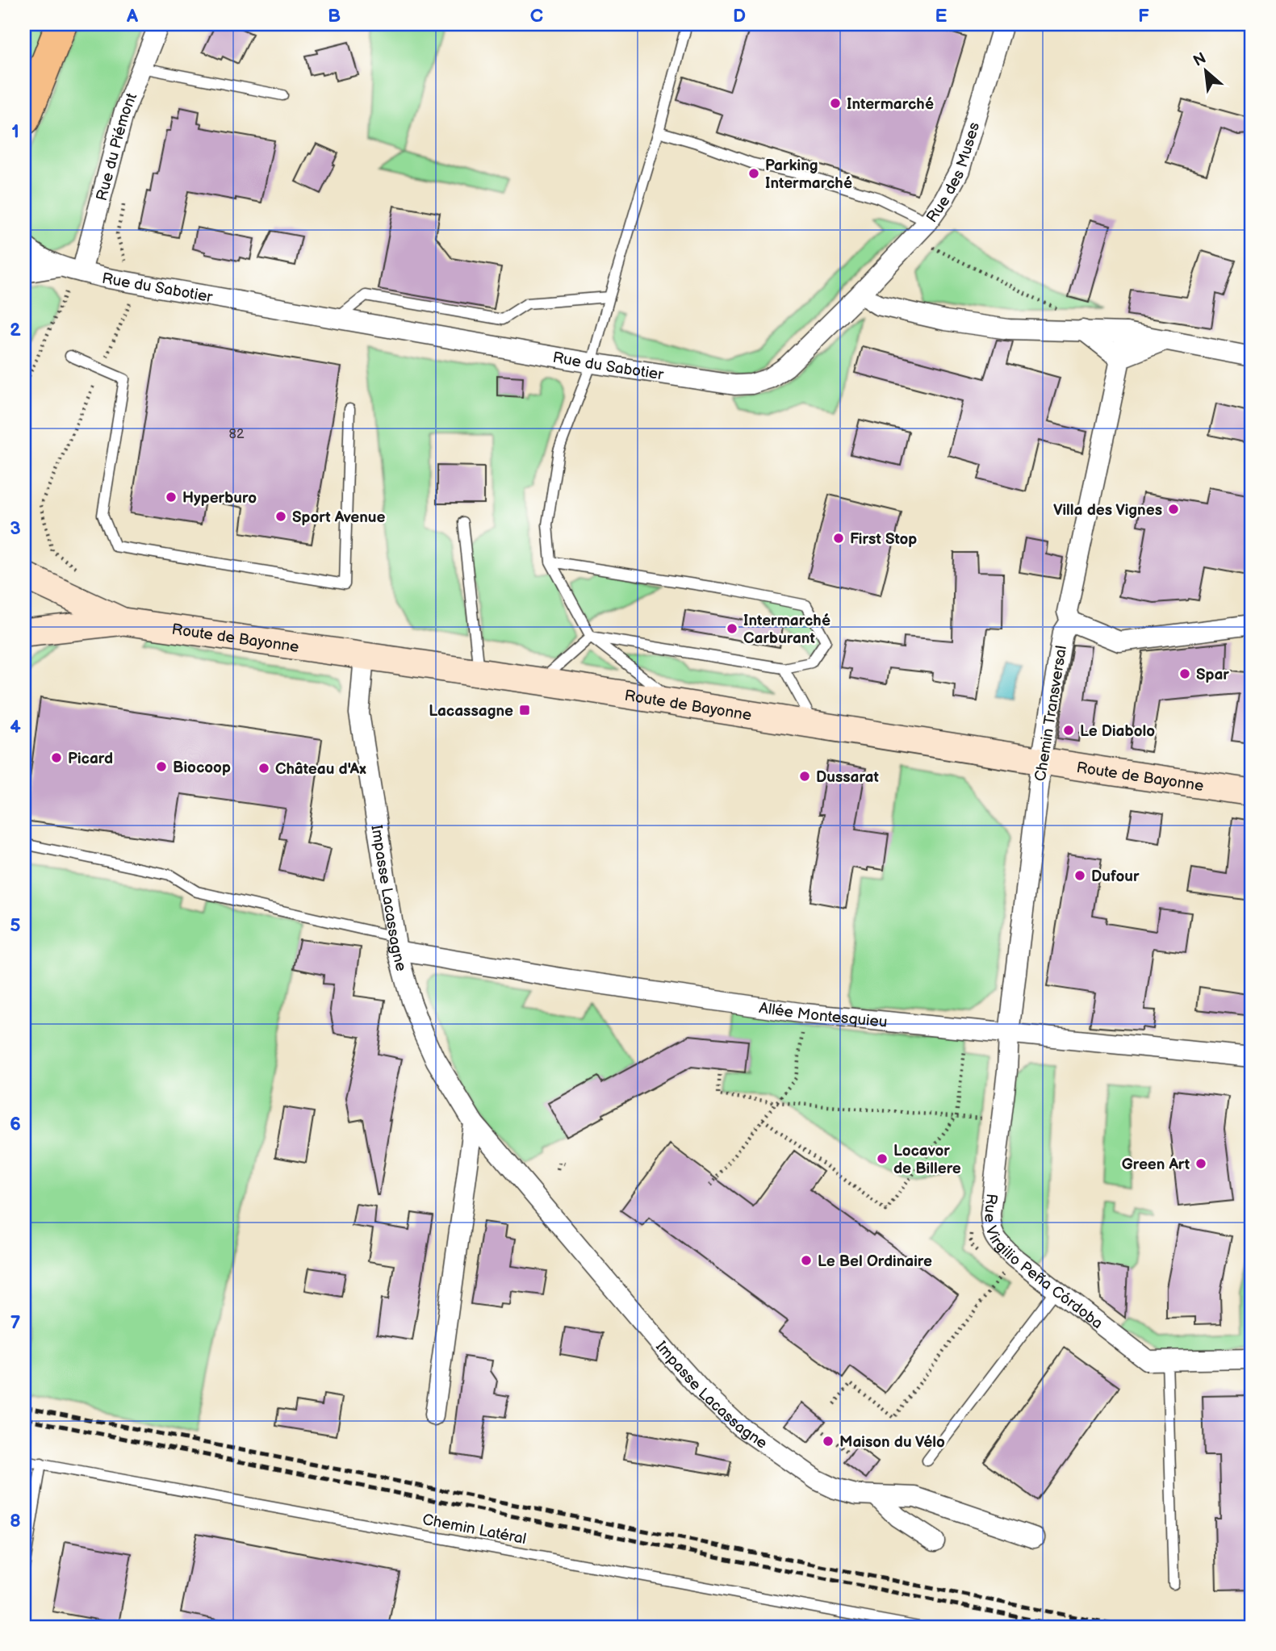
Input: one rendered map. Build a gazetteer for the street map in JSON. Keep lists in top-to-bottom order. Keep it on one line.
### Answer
{"streets":{"main road":["Route de Bayonne"],"street":["Rue du Piémont","Rue des Muses","Rue du Sabotier","Chemin Transversal","Impasse Lacassagne","Allée Montesquieu","Rue Virgilio Peña Córdoba"],"lane":["Chemin Latéral"]},"crossings":[["Rue du Piémont","Rue du Sabotier"],["Rue des Muses","Rue du Sabotier"],["Route de Bayonne","Chemin Transversal"],["Route de Bayonne","Impasse Lacassagne"],["Chemin Transversal","Allée Montesquieu"],["Chemin Transversal","Rue Virgilio Peña Córdoba"],["Impasse Lacassagne","Allée Montesquieu"],["Allée Montesquieu","Rue Virgilio Peña Córdoba"]],"places":{"other":["Intermarché","Parking Intermarché","Hyperburo","Villa des Vignes","Sport Avenue","First Stop","Intermarché Carburant","Spar","Le Diabolo","Picard","Biocoop","Château d'Ax","Dussarat","Dufour","Locavor de Billere","Green Art","Le Bel Ordinaire","Maison du Vélo"],"transit":["Lacassagne"]},"house_numbers":["82"],"north":"top left","grid":{"columns":["A","B","C","D","E","F"],"rows":["1","2","3","4","5","6","7","8"]}}
